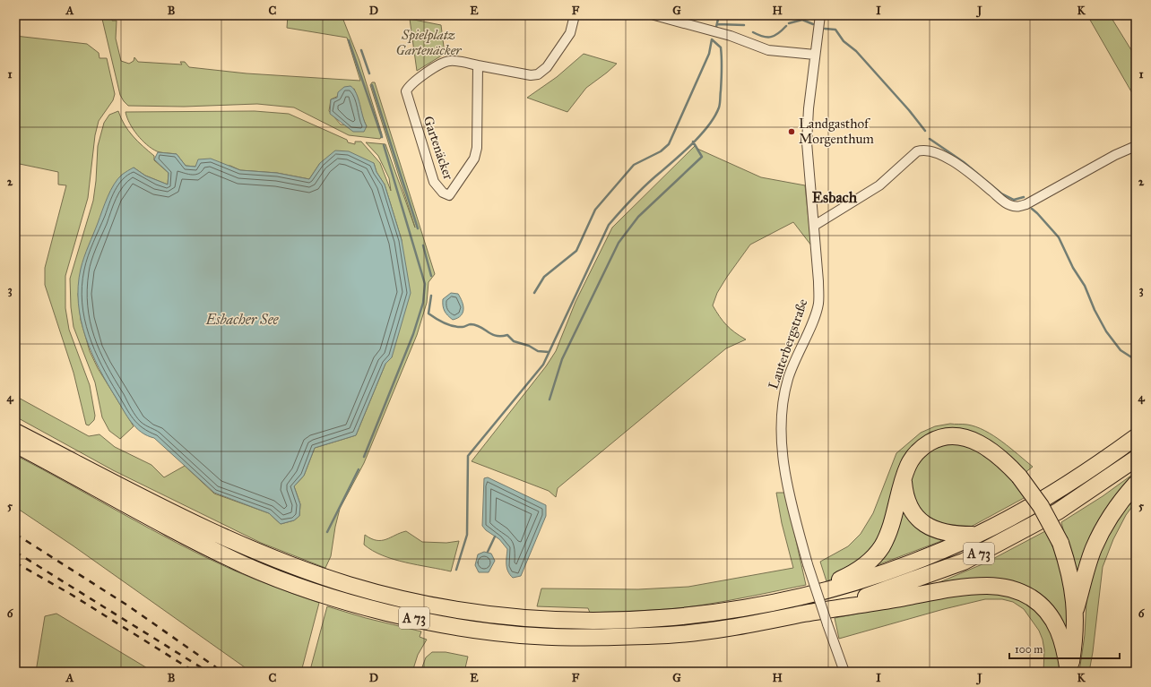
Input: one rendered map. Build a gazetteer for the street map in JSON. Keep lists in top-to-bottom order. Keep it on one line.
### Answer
{"streets":{"highway":["A 73"],"street":["Gartenäcker","Lauterbergstraße"]},"districts":["Esbach"],"water":["Esbacher See"],"parks":["Spielplatz Gartenäcker"],"places":["Landgasthof Morgenthum"],"scale_bar":"100 m","grid":{"columns":["A","B","C","D","E","F","G","H","I","J","K"],"rows":["1","2","3","4","5","6"]}}
